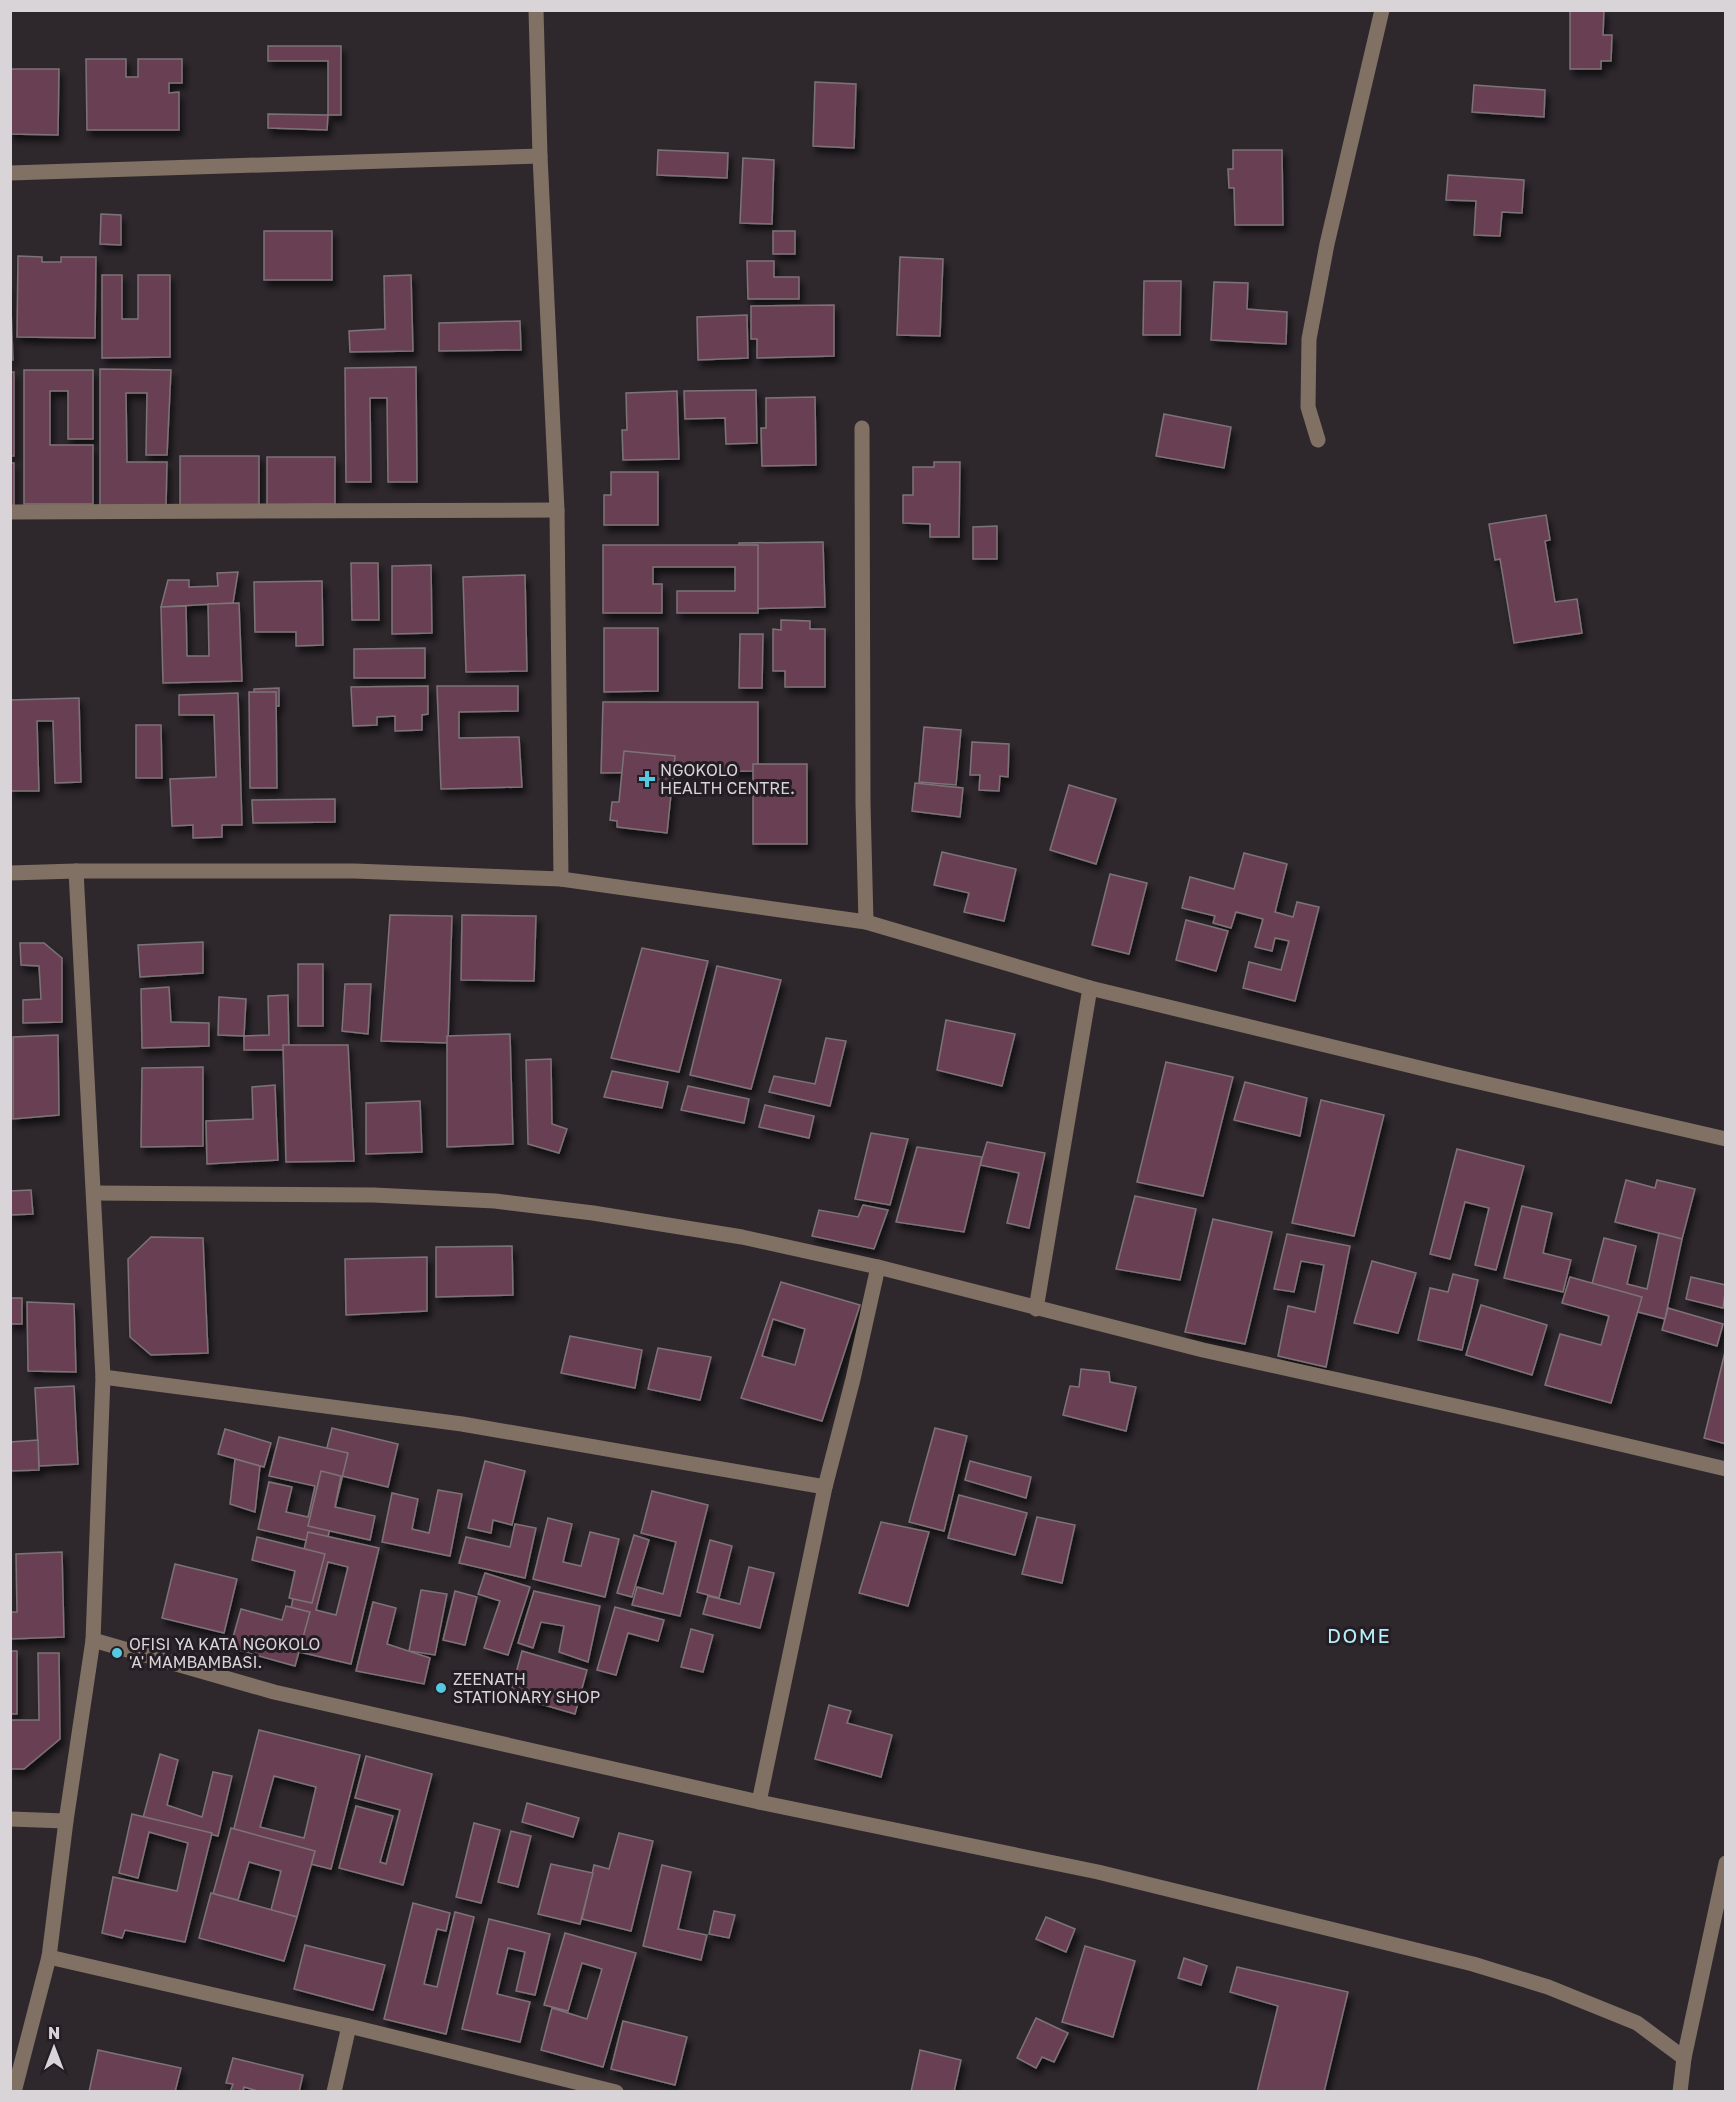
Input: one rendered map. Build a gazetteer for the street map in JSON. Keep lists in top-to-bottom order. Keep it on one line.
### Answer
{"districts":["DOME"],"places":{"health":["NGOKOLO HEALTH CENTRE."],"other":["OFISI YA KATA NGOKOLO 'A' MAMBAMBASI.","ZEENATH STATIONARY SHOP"]},"north":"top"}
